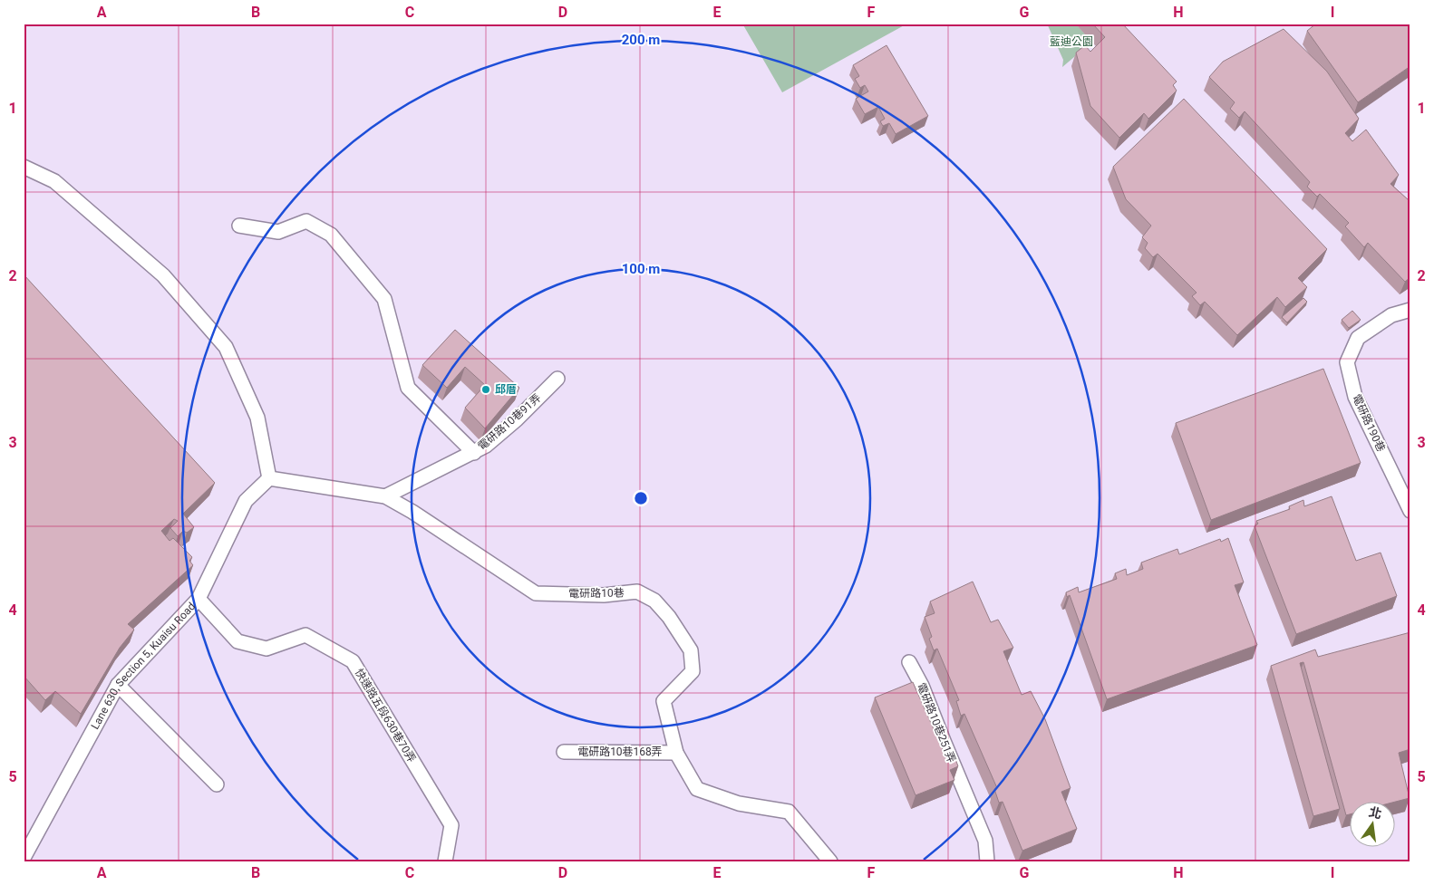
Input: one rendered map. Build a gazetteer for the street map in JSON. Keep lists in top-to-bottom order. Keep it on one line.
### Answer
{"streets":{"street":["電研路10巷91弄","電研路190巷","電研路10巷","Lane 630, Section 5, Kuaisu Road","快速路五段630巷70弄","電研路10巷251弄","電研路10巷168弄"]},"crossings":[["電研路10巷91弄","電研路10巷"],["電研路10巷","Lane 630, Section 5, Kuaisu Road"],["電研路10巷","電研路10巷168弄"],["Lane 630, Section 5, Kuaisu Road","快速路五段630巷70弄"]],"parks":["藍迪公園"],"places":["邱厝"],"north":"top","grid":{"columns":["A","B","C","D","E","F","G","H","I"],"rows":["1","2","3","4","5"]},"rings":["200 m","100 m"]}
